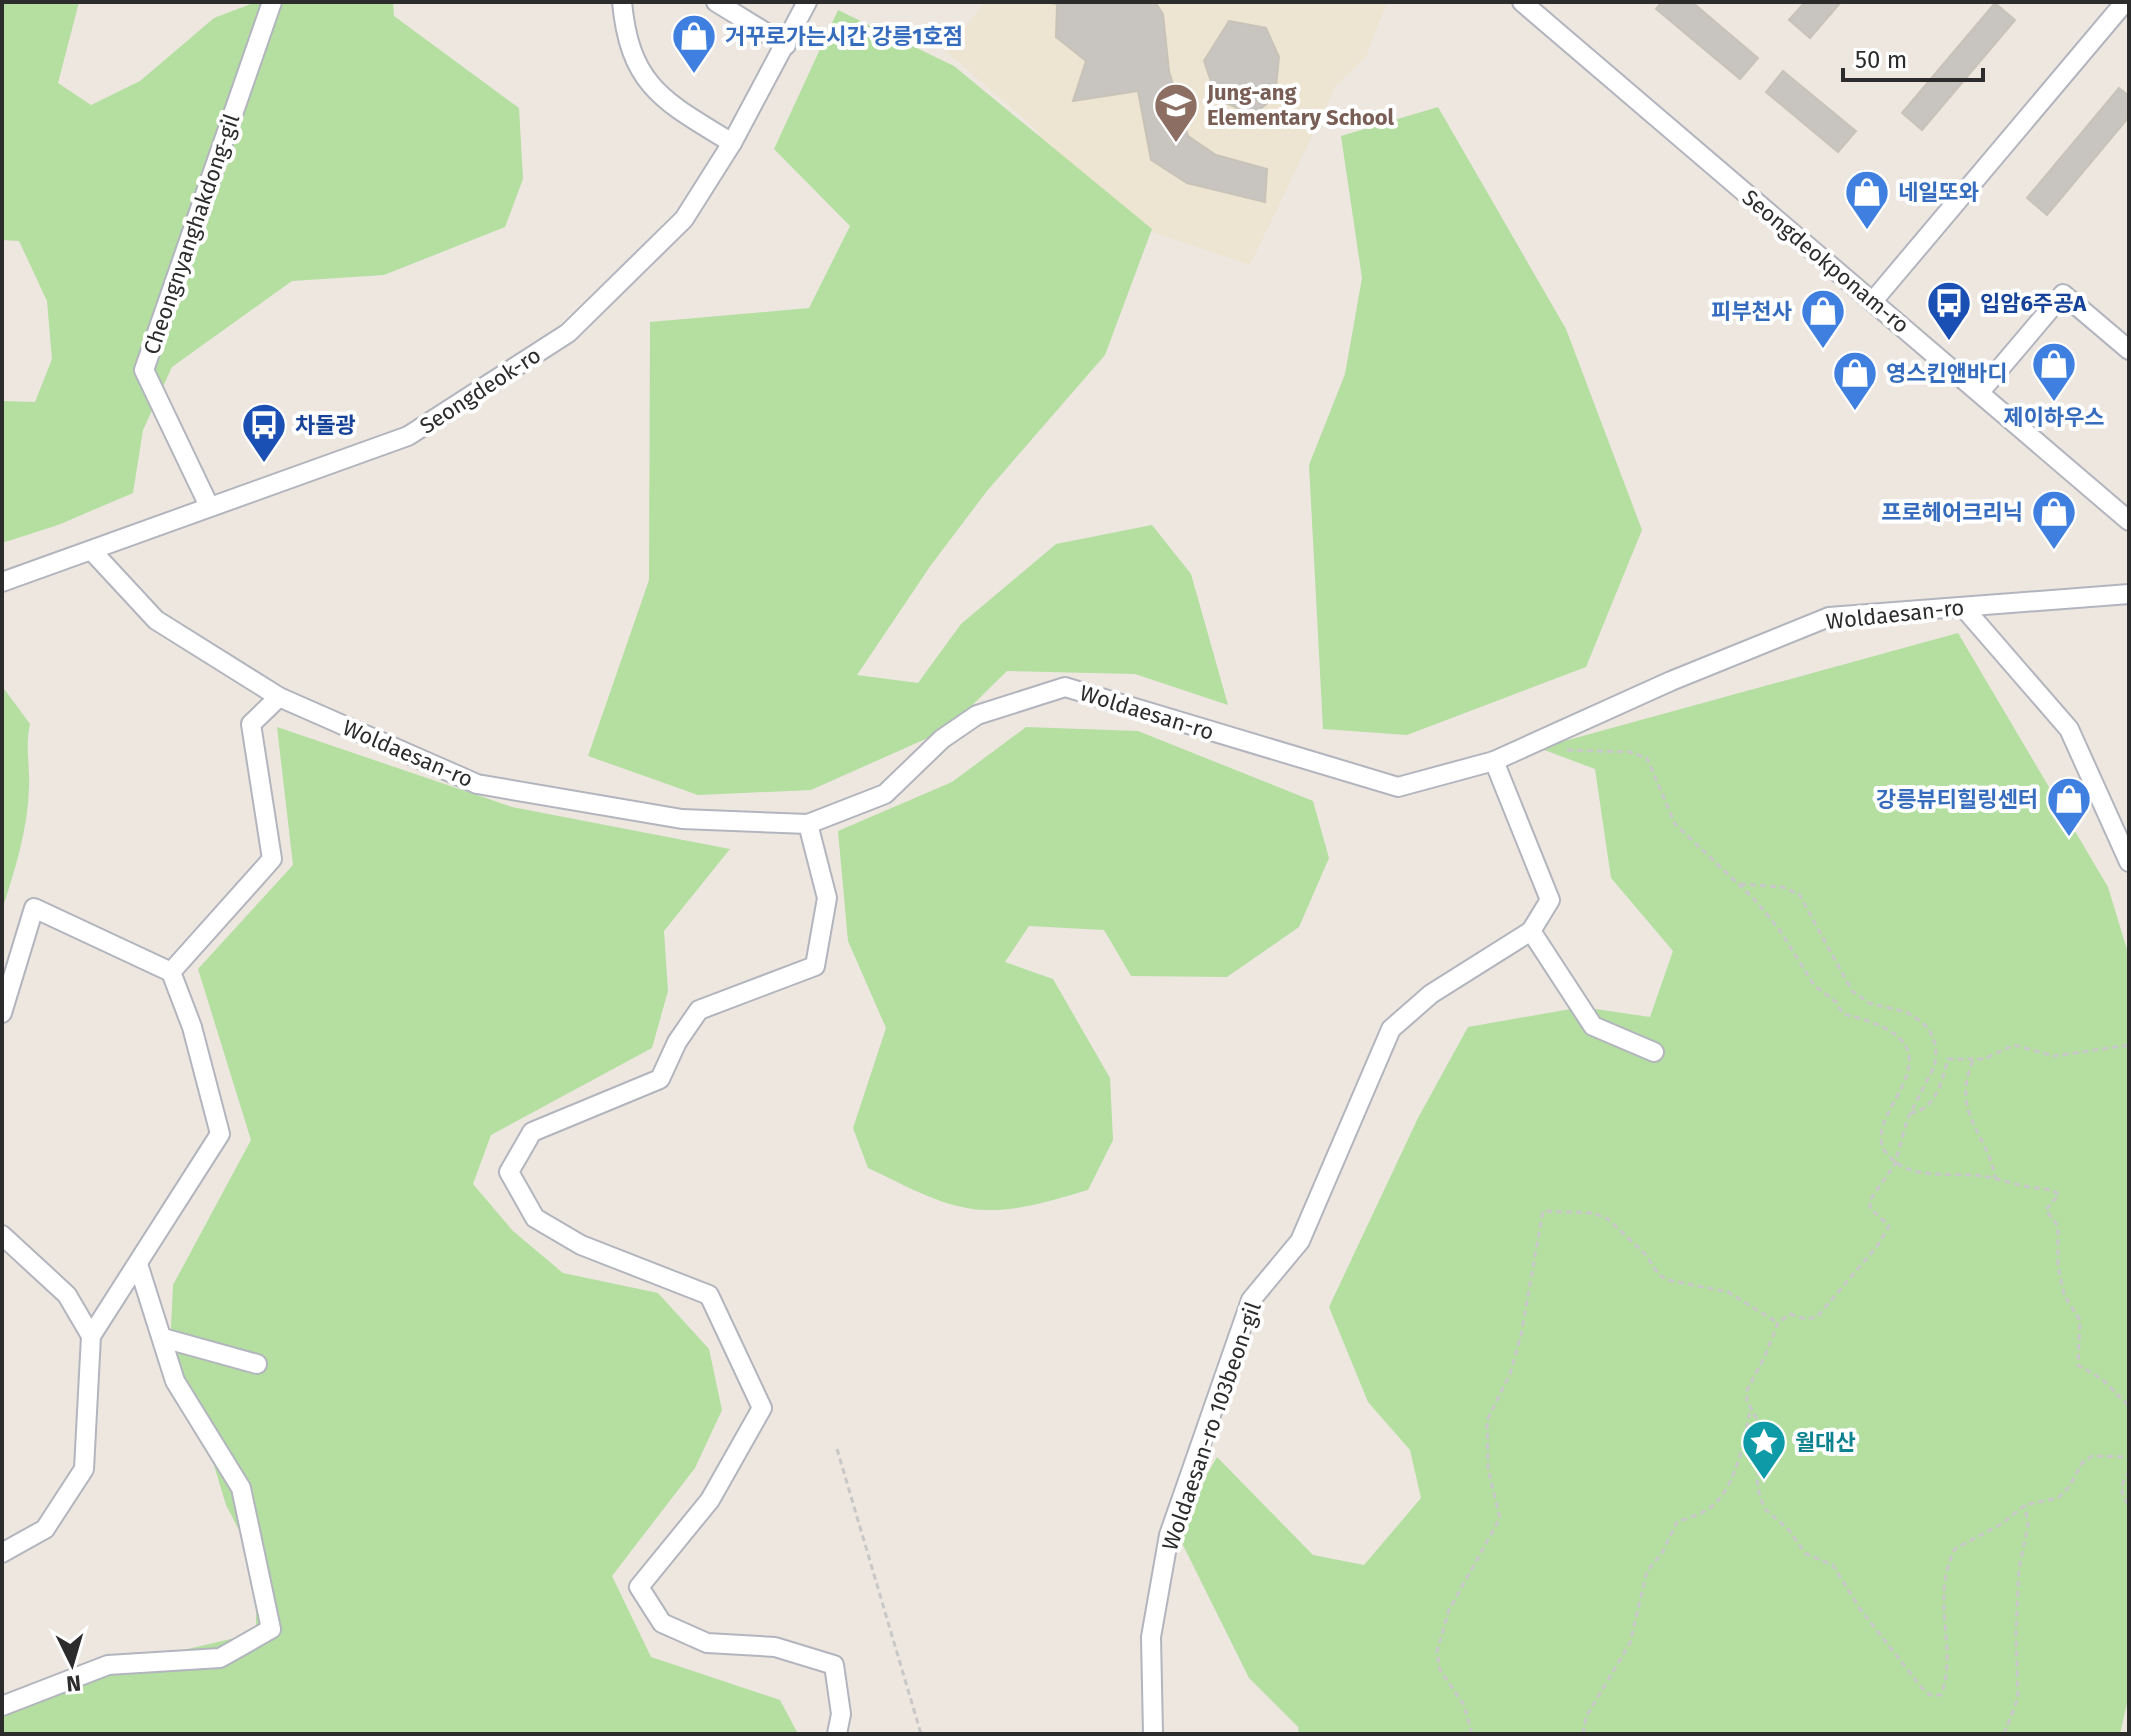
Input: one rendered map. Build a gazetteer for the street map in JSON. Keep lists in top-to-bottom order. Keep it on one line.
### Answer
{"streets":{"street":["Cheongnyanghakdong-gil","Seongdeokponam-ro","Seongdeok-ro","Woldaesan-ro","Woldaesan-ro 103beon-gil"]},"crossings":[["Cheongnyanghakdong-gil","Seongdeok-ro"],["Seongdeok-ro","Woldaesan-ro"]],"places":{"shop":["거꾸로가는시간 강릉1호점","네일또와","피부천사","제이하우스","영스킨앤바디","프로헤어크리닉","강릉뷰티힐링센터"],"school or university":["Jung-ang Elementary School"],"bus stop":["입암6주공A","차돌광"],"place":["월대산"]},"scale_bar":"50 m","north":"bottom"}
